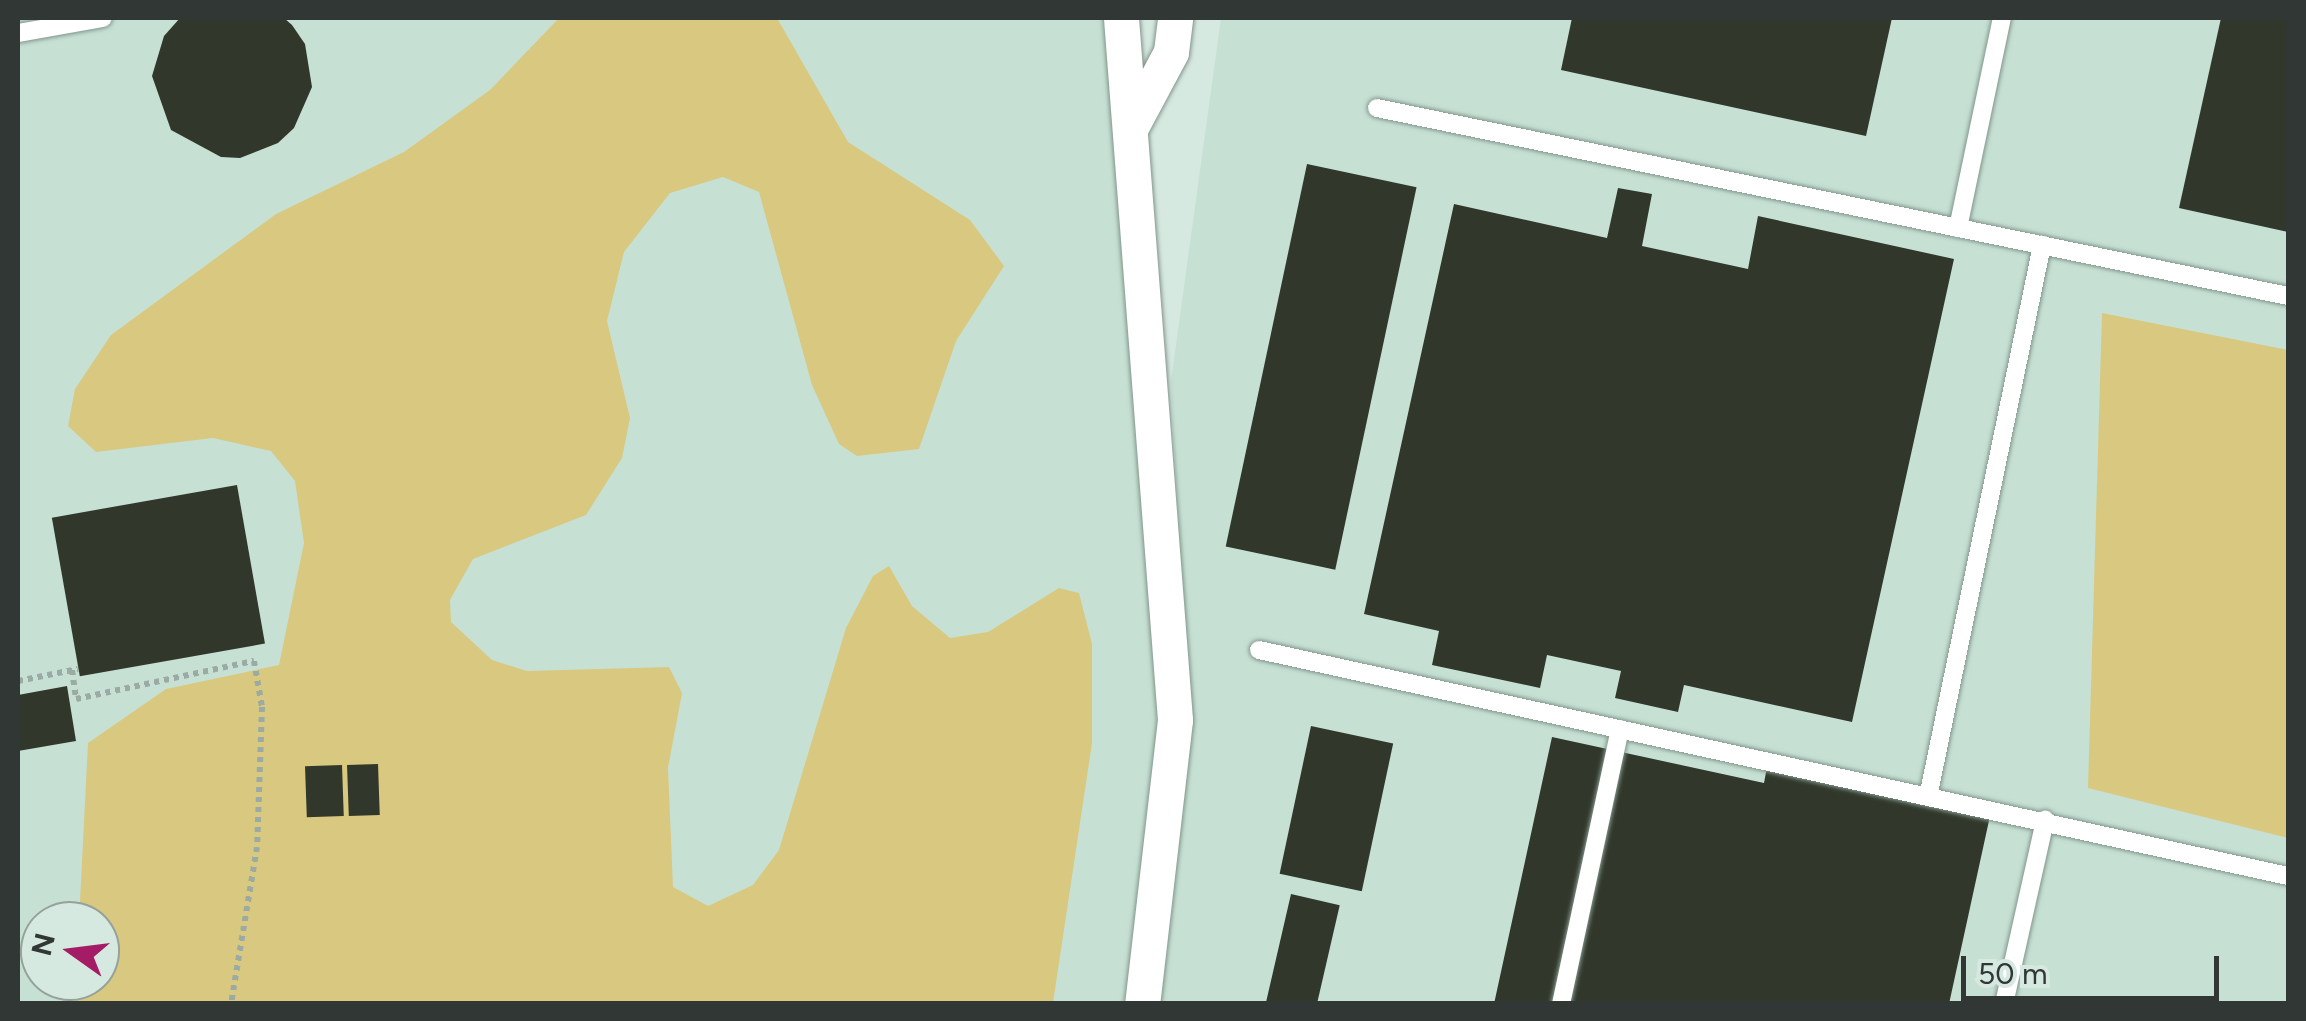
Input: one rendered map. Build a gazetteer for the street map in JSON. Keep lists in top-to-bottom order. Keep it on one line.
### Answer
{"scale_bar":"50 m","north":"left"}
